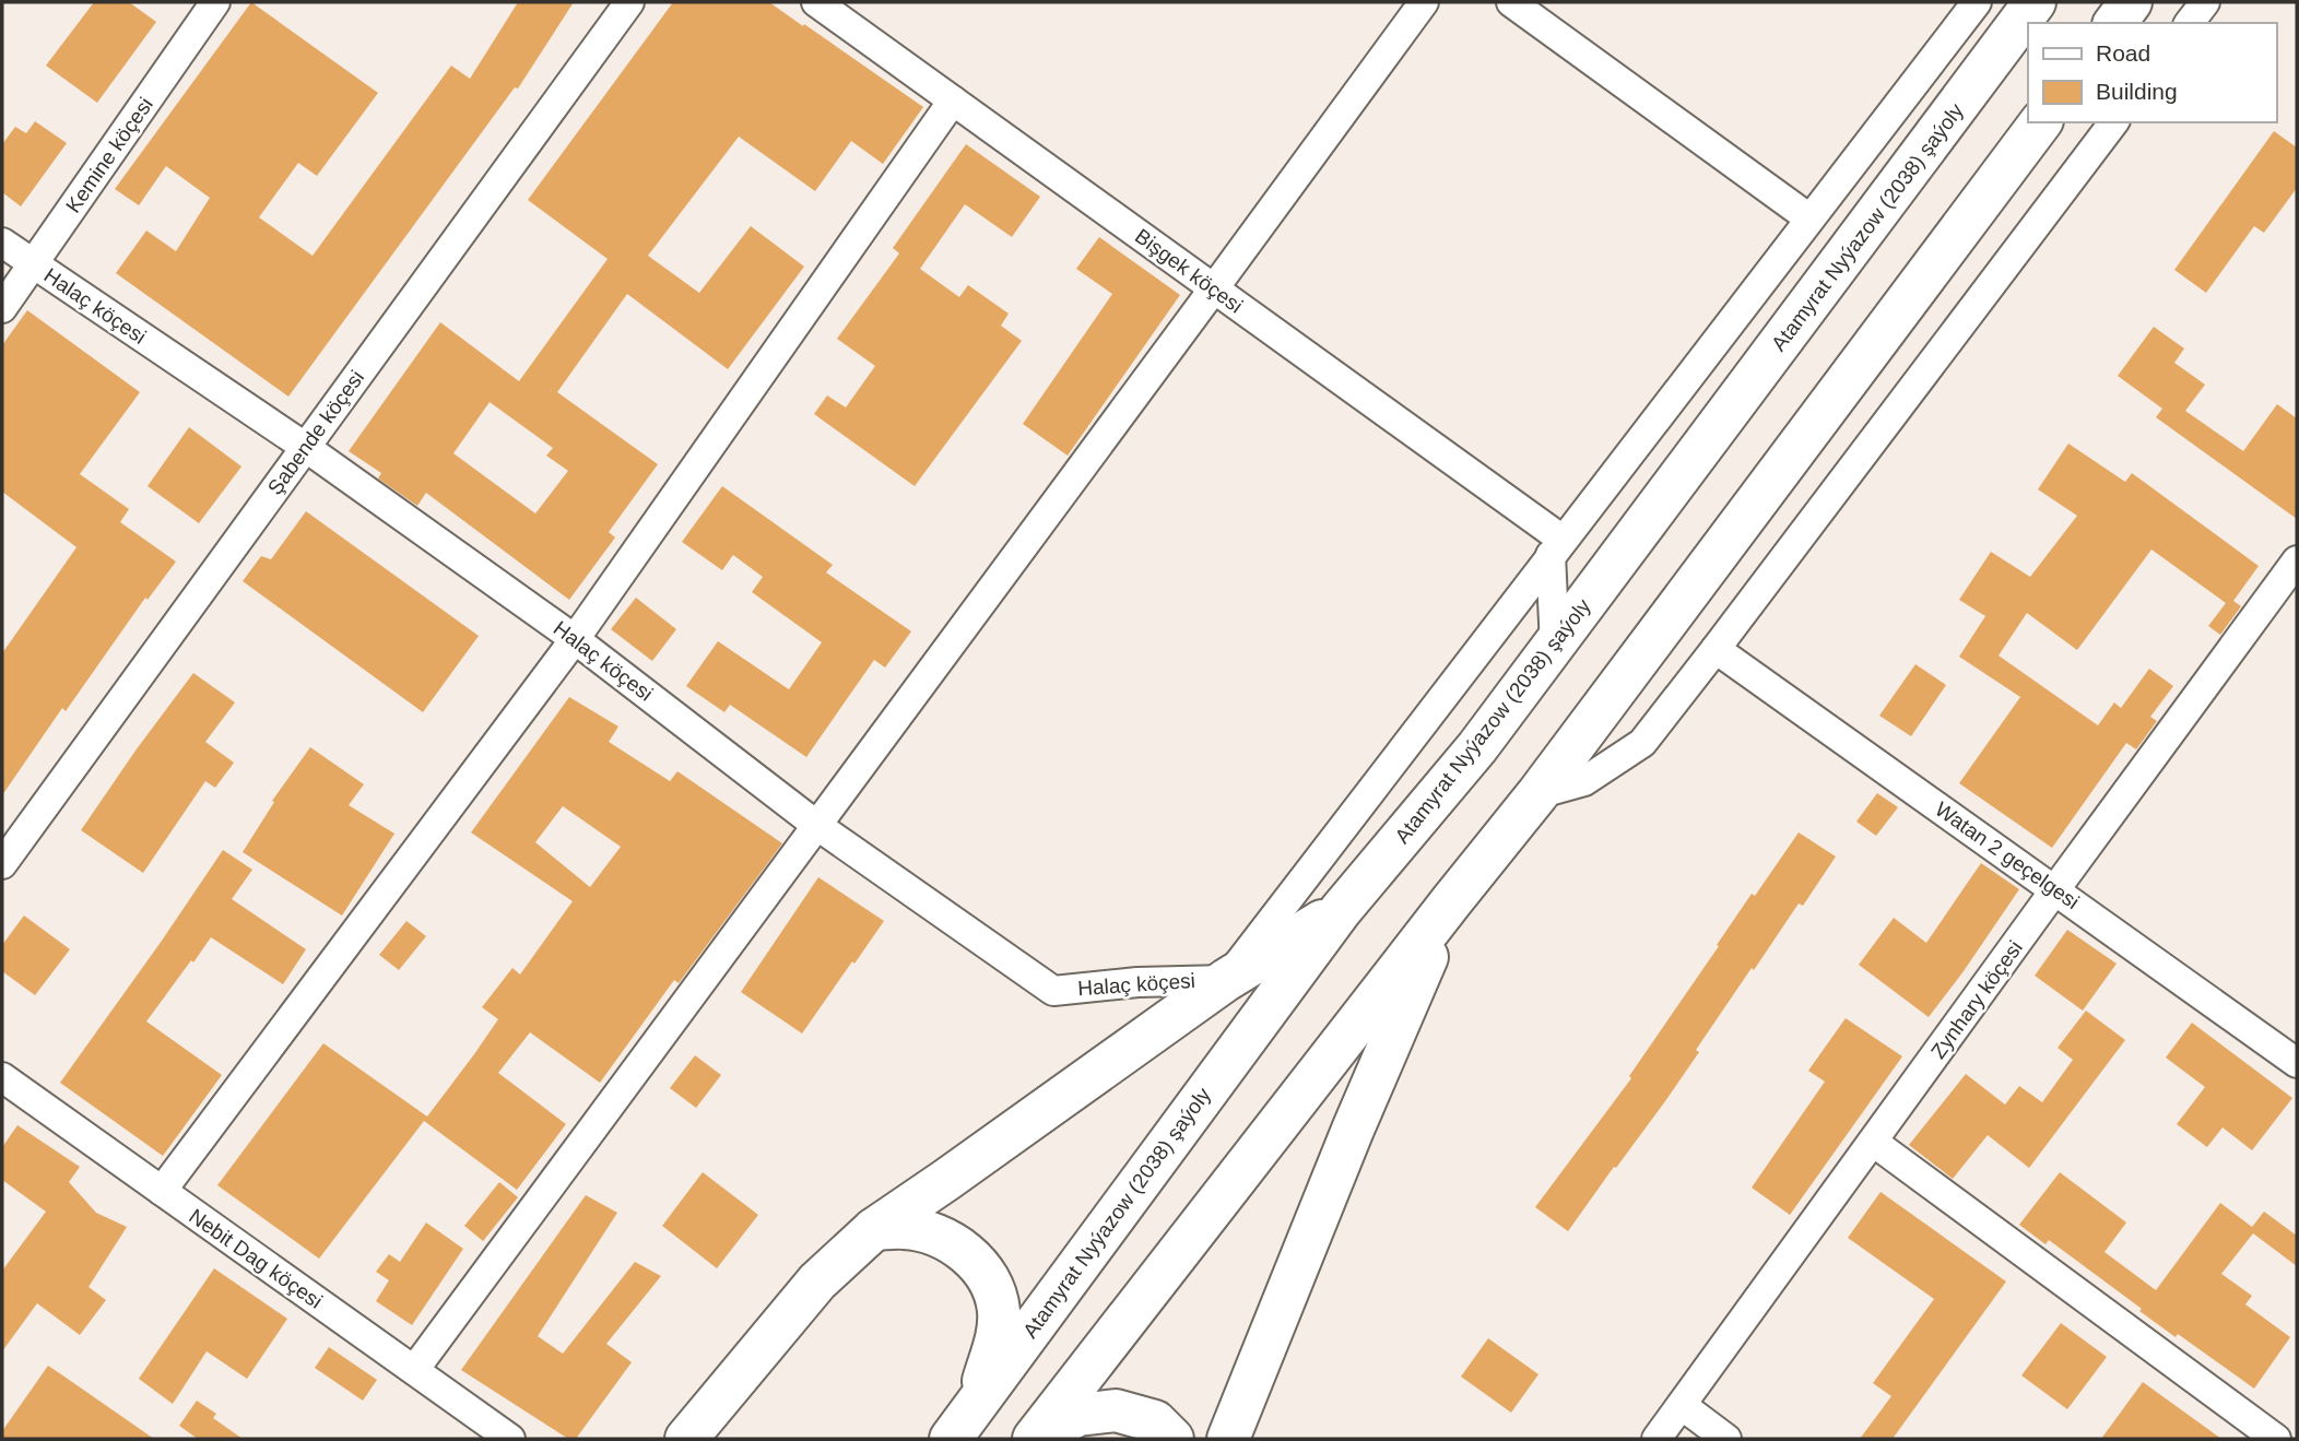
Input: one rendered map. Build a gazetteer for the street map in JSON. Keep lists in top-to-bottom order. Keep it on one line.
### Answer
{"streets":{"main road":["Atamyrat Nyýazow (2038) şaýoly"],"street":["Kemine köçesi","Bişgek köçesi","Halaç köçesi","Şabende köçesi","Watan 2 geçelgesi","Zynhary köçesi","Nebit Dag köçesi"]},"crossings":[["Kemine köçesi","Halaç köçesi"],["Halaç köçesi","Şabende köçesi"],["Watan 2 geçelgesi","Zynhary köçesi"]],"legend":["Road","Building"]}
